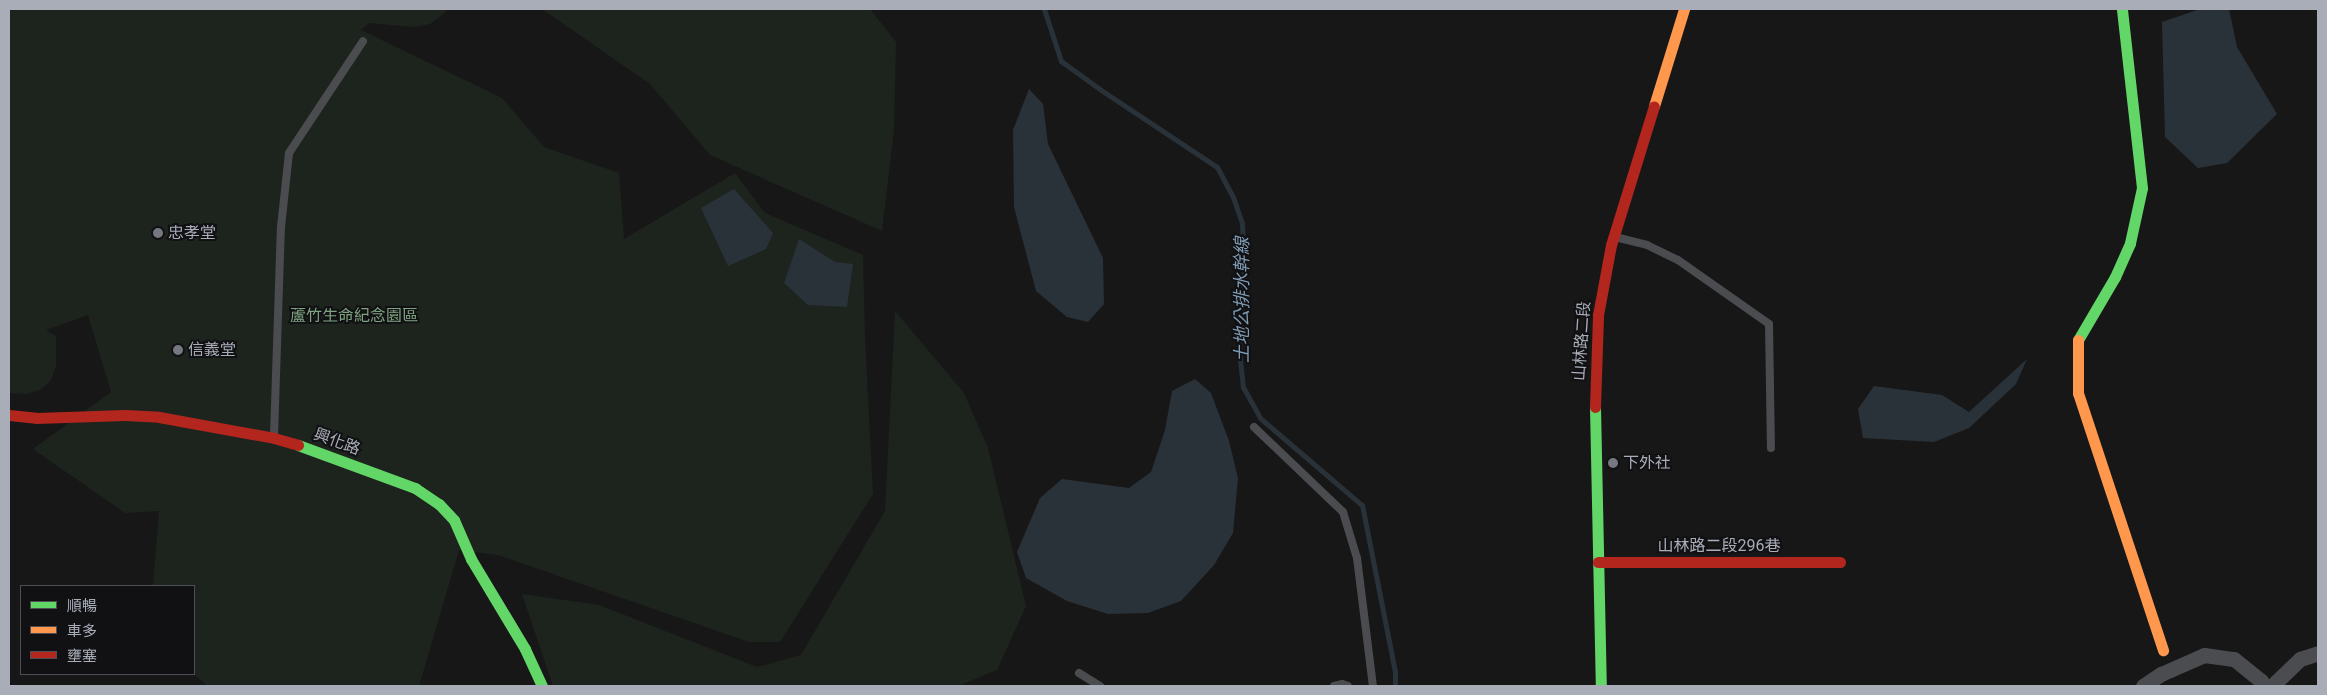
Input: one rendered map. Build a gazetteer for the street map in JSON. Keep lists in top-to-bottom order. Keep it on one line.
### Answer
{"streets":{"street":["山林路二段","興化路","山林路二段296巷"]},"crossings":[["山林路二段","山林路二段296巷"]],"water":["土地公排水幹線"],"parks":["蘆竹生命紀念園區"],"places":["忠孝堂","信義堂","下外社"],"legend":["順暢","車多","壅塞"]}
